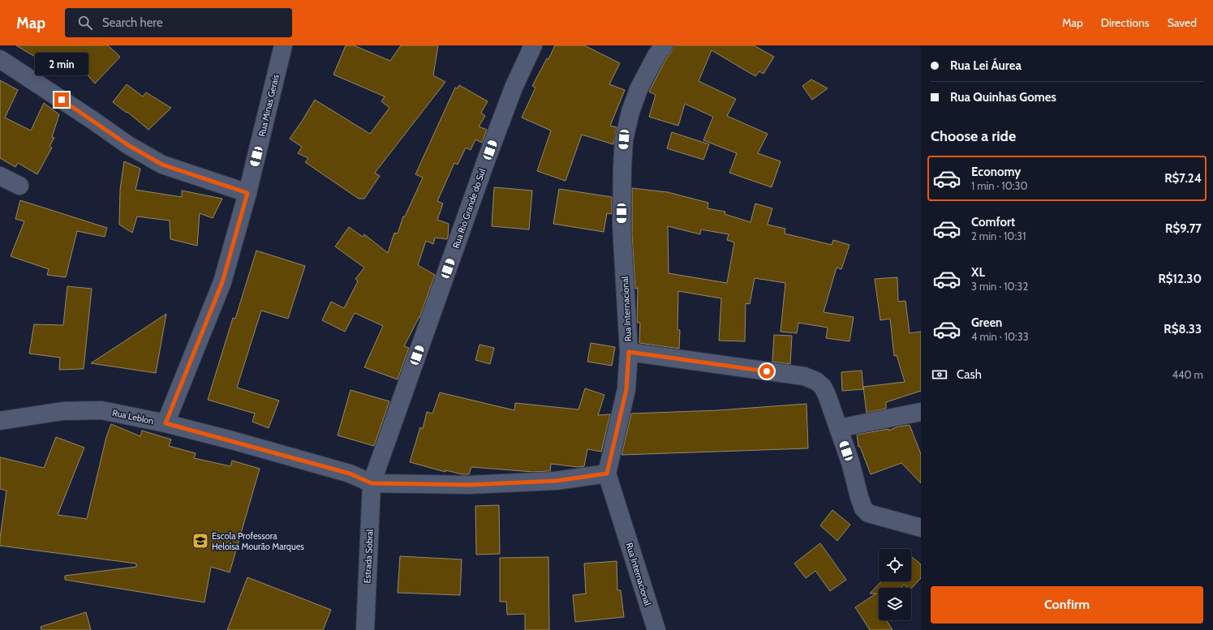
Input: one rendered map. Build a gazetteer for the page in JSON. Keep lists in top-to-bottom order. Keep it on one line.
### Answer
{"streets":{"street":["Rua Minas Gerais","Rua Rio Grande do Sul","Rua Internacional","Rua Leblon","Estrada Sobral"]},"crossings":[["Rua Minas Gerais","Rua Leblon"],["Rua Rio Grande do Sul","Rua Leblon"],["Rua Rio Grande do Sul","Estrada Sobral"],["Rua Internacional","Rua Leblon"],["Rua Leblon","Estrada Sobral"]],"places":{"school or university":["Escola Professora Heloísa Mourão Marques"]},"page":{"header":"Map","search":"Search here","nav":["Map","Directions","Saved"],"banner":["Rua Lei Áurea","Rua Quinhas Gomes"],"bubble":"2 min","heading":"Choose a ride","list":[{"name":"Economy","note":"1 min · 10:30","value":"R$7.24"},{"name":"Comfort","note":"2 min · 10:31","value":"R$9.77"},{"name":"XL","note":"3 min · 10:32","value":"R$12.30"},{"name":"Green","note":"4 min · 10:33","value":"R$8.33"}],"pay":["Cash","440 m"],"buttons":"Confirm"}}
